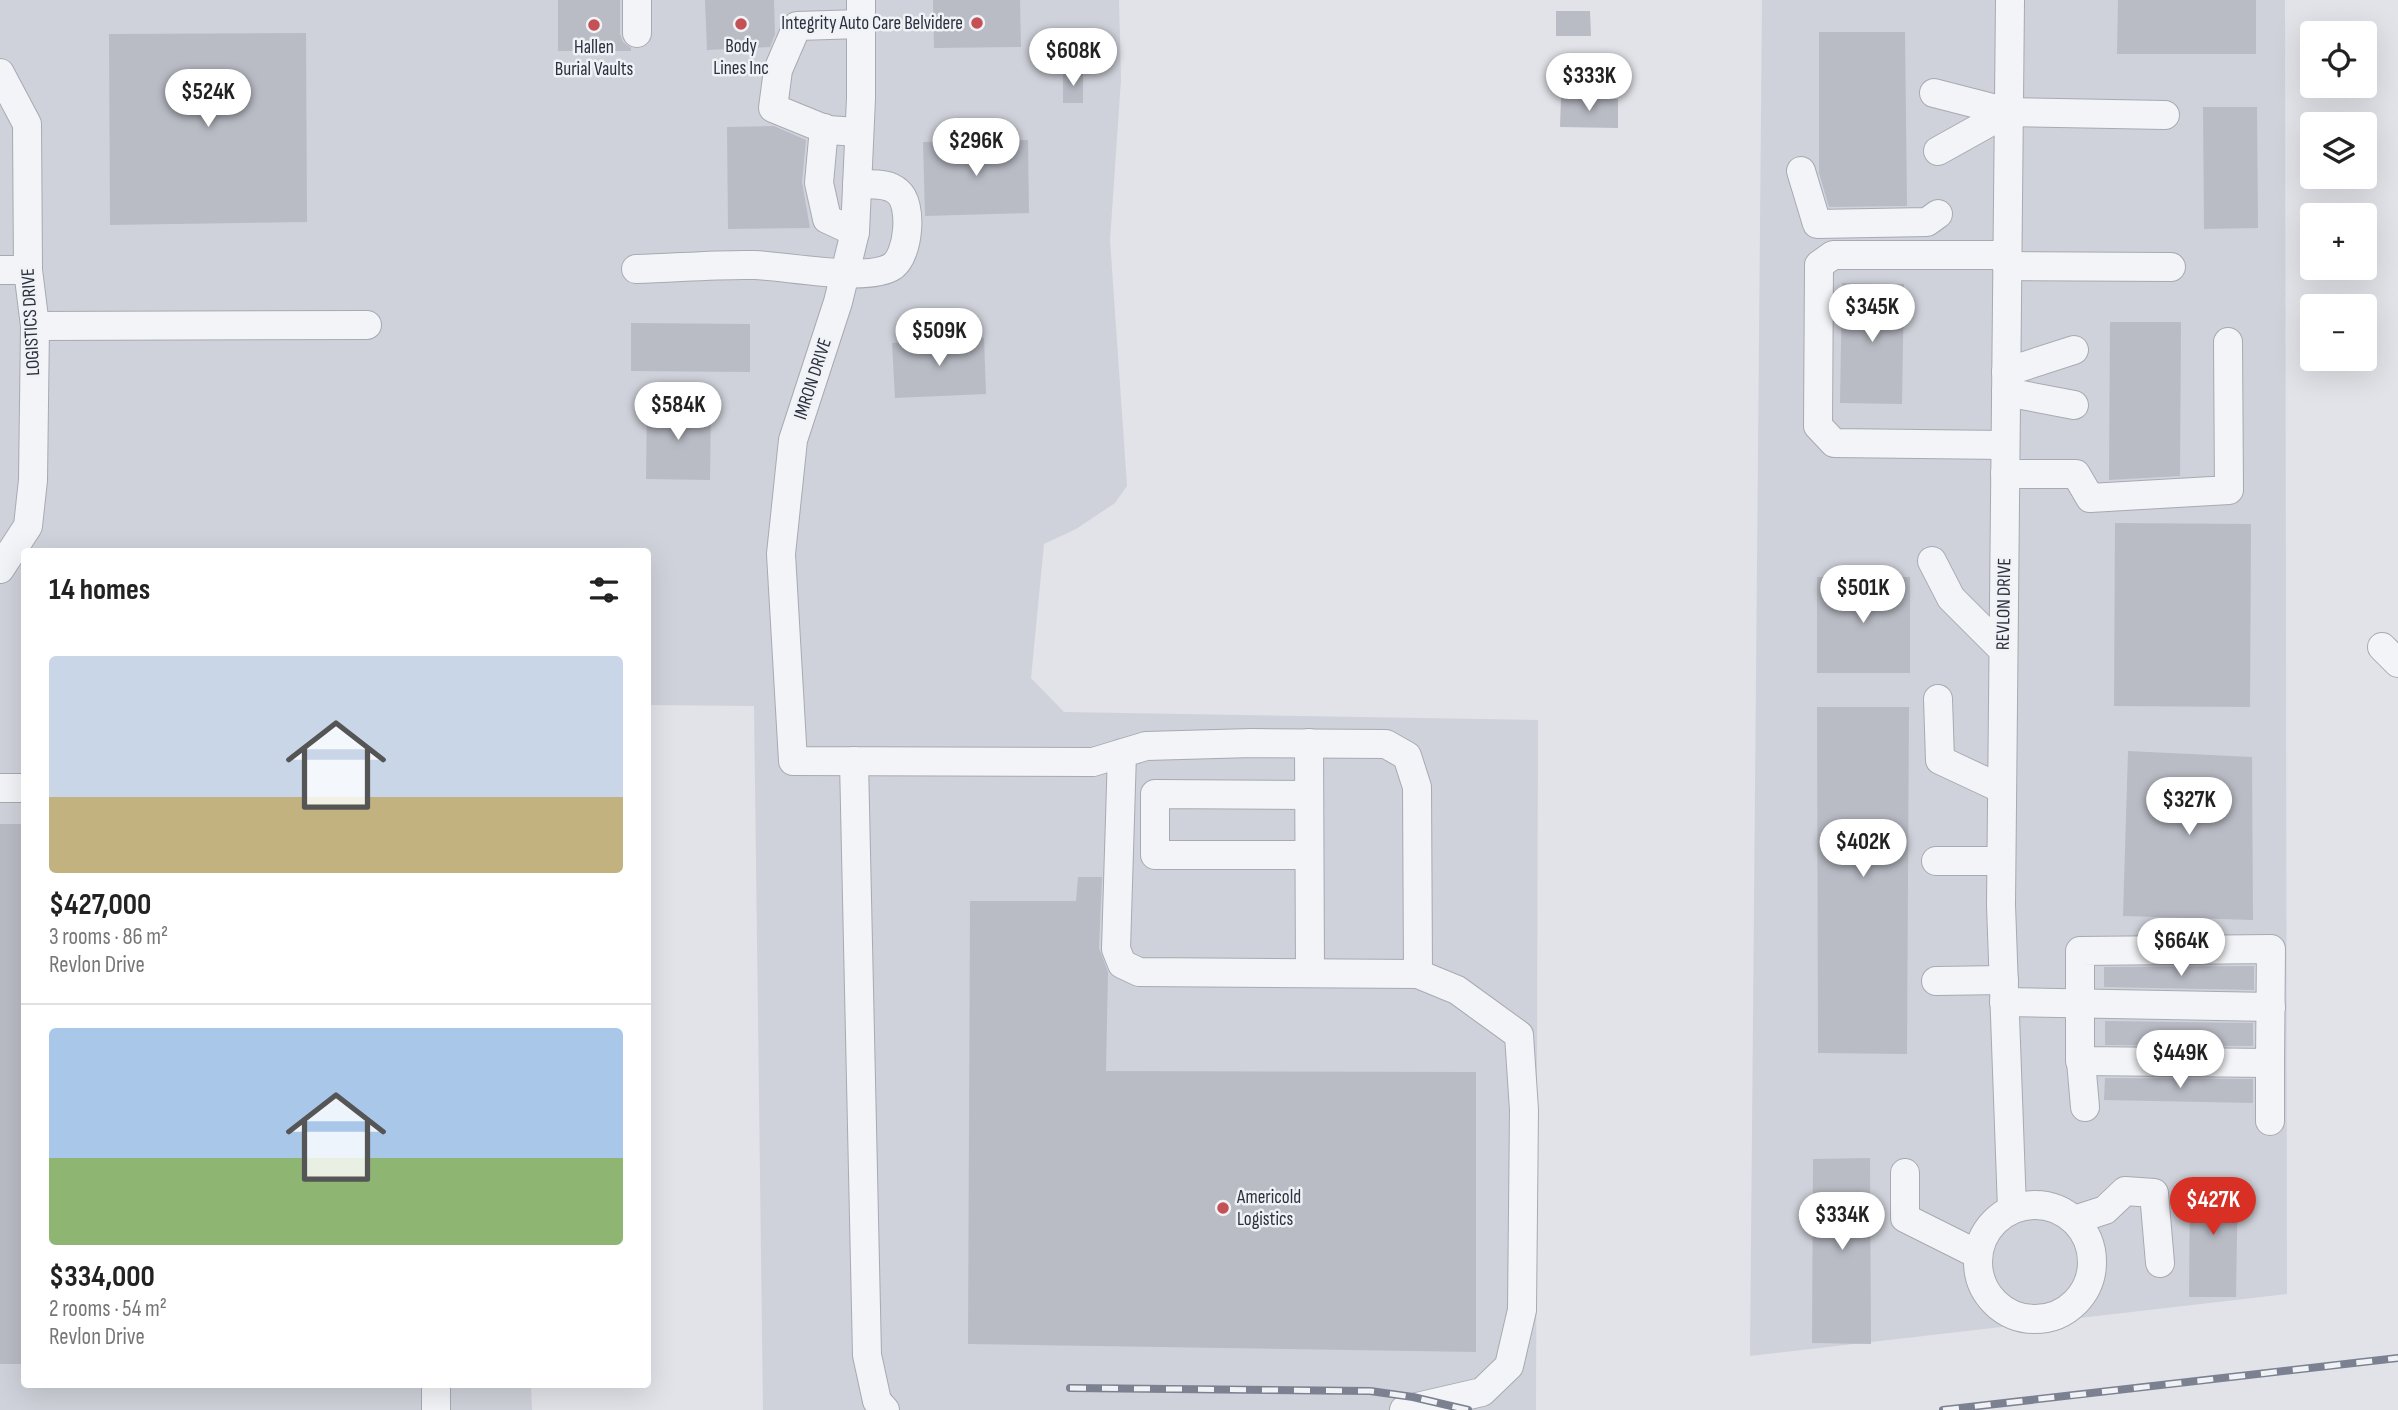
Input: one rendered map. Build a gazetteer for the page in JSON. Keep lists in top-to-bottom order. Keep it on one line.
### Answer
{"streets":{"street":["LOGISTICS DRIVE","IMRON DRIVE","REVLON DRIVE"]},"places":["Integrity Auto Care Belvidere","Body Lines Inc","Hallen Burial Vaults","Americold Logistics"],"page":{"map_buttons":["+","−"],"price":["$608K","$333K","$524K","$296K","$345K","$509K","$584K","$501K","$327K","$402K","$664K","$449K","$427K","$334K"],"heading":"14 homes","list":[{"name":"$427,000","note":"3 rooms · 86 m² · Revlon Drive"},{"name":"$334,000","note":"2 rooms · 54 m² · Revlon Drive"}]}}
